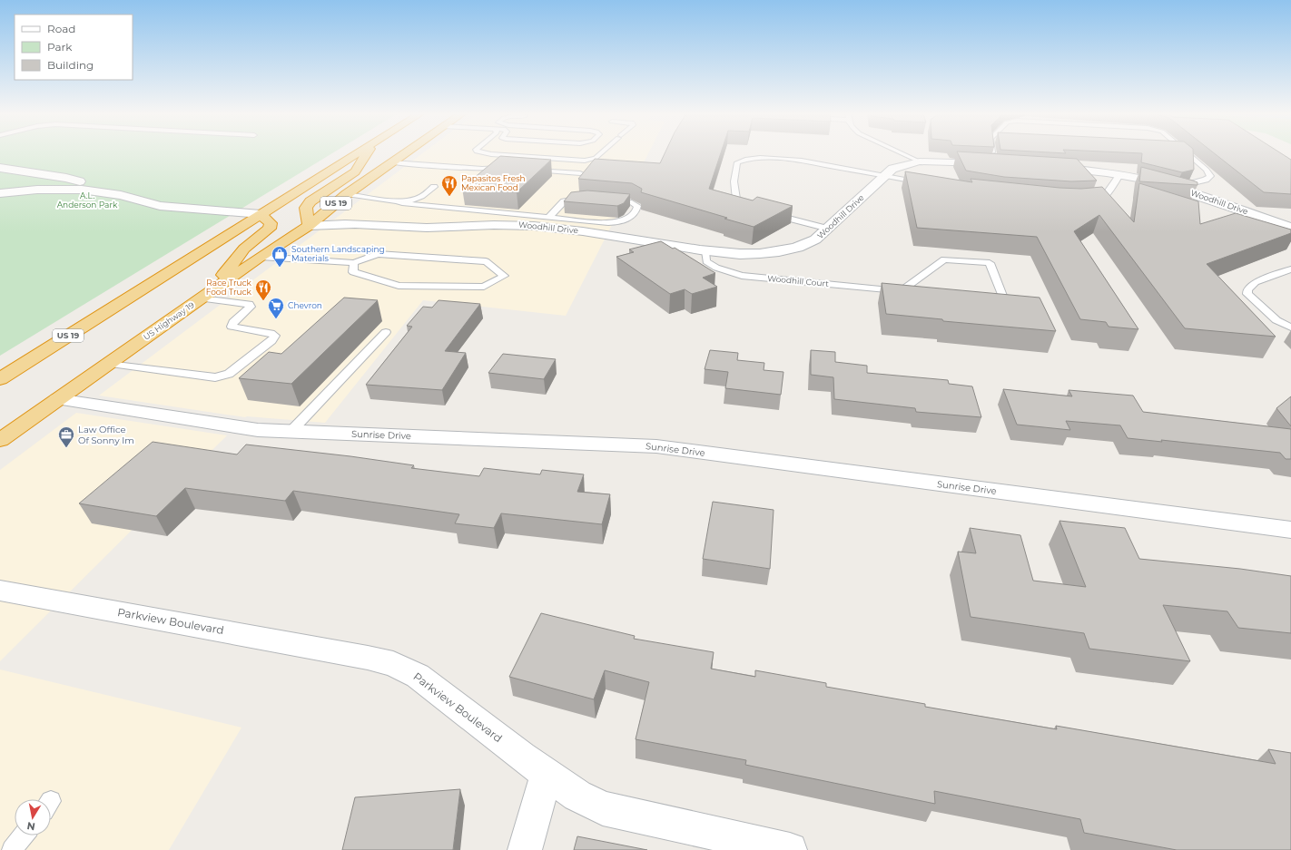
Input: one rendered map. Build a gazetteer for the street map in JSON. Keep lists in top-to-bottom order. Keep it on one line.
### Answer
{"streets":{"highway":["US 19","US Highway 19"],"street":["Woodhill Drive","Sunrise Drive","Parkview Boulevard"],"lane":["Woodhill Court"]},"crossings":[["Woodhill Drive","Woodhill Court"],["Woodhill Drive","US Highway 19"],["US Highway 19","Sunrise Drive"]],"parks":["A.L. Anderson Park"],"places":{"restaurant":["Papasitos Fresh Mexican Food","Race Truck Food Truck"],"shop":["Southern Landscaping Materials"],"supermarket":["Chevron"],"office":["Law Office Of Sonny Im"]},"legend":["Road","Park","Building"],"north":"bottom"}
